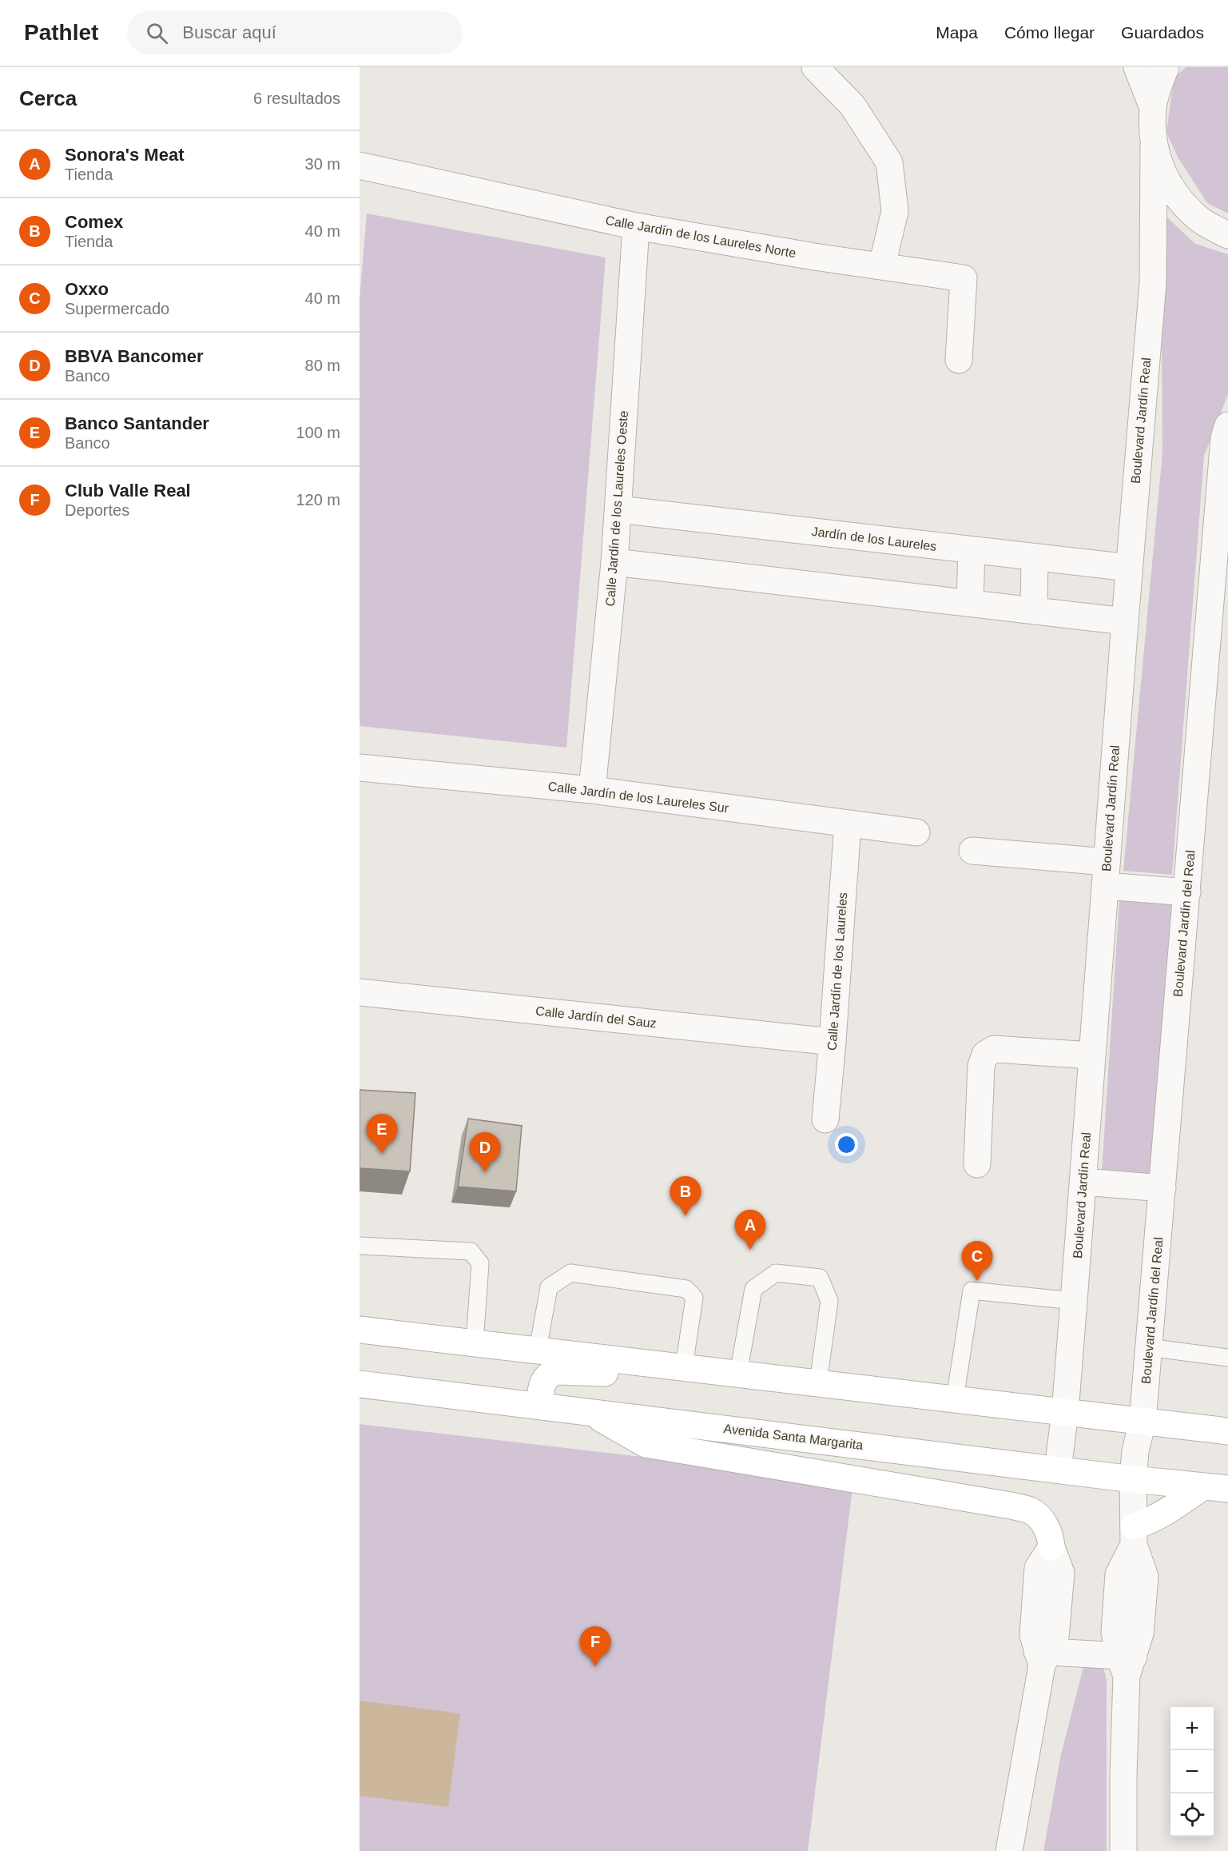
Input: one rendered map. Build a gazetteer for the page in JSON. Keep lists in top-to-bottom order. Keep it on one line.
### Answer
{"streets":{"main road":["Avenida Santa Margarita"],"street":["Calle Jardín de los Laureles Norte","Boulevard Jardín Real","Calle Jardín de los Laureles Oeste","Jardín de los Laureles","Calle Jardín de los Laureles Sur","Boulevard Jardín del Real","Calle Jardín de los Laureles","Calle Jardín del Sauz"]},"crossings":[["Calle Jardín de los Laureles Norte","Calle Jardín de los Laureles Oeste"],["Boulevard Jardín Real","Jardín de los Laureles"],["Boulevard Jardín Real","Avenida Santa Margarita"],["Calle Jardín de los Laureles Oeste","Jardín de los Laureles"],["Calle Jardín de los Laureles Oeste","Calle Jardín de los Laureles Sur"],["Calle Jardín de los Laureles Sur","Calle Jardín de los Laureles"],["Boulevard Jardín del Real","Avenida Santa Margarita"],["Calle Jardín de los Laureles","Calle Jardín del Sauz"]],"page":{"header":"Pathlet","search":"Buscar aquí","nav":["Mapa","Cómo llegar","Guardados"],"heading":["Cerca","6 resultados"],"list":[{"mark":"A","name":"Sonora's Meat","note":"Tienda","value":"30 m"},{"mark":"B","name":"Comex","note":"Tienda","value":"40 m"},{"mark":"C","name":"Oxxo","note":"Supermercado","value":"40 m"},{"mark":"D","name":"BBVA Bancomer","note":"Banco","value":"80 m"},{"mark":"E","name":"Banco Santander","note":"Banco","value":"100 m"},{"mark":"F","name":"Club Valle Real","note":"Deportes","value":"120 m"}],"pins":["E","D","B","A","C","F"],"map_buttons":["+","−"]}}
